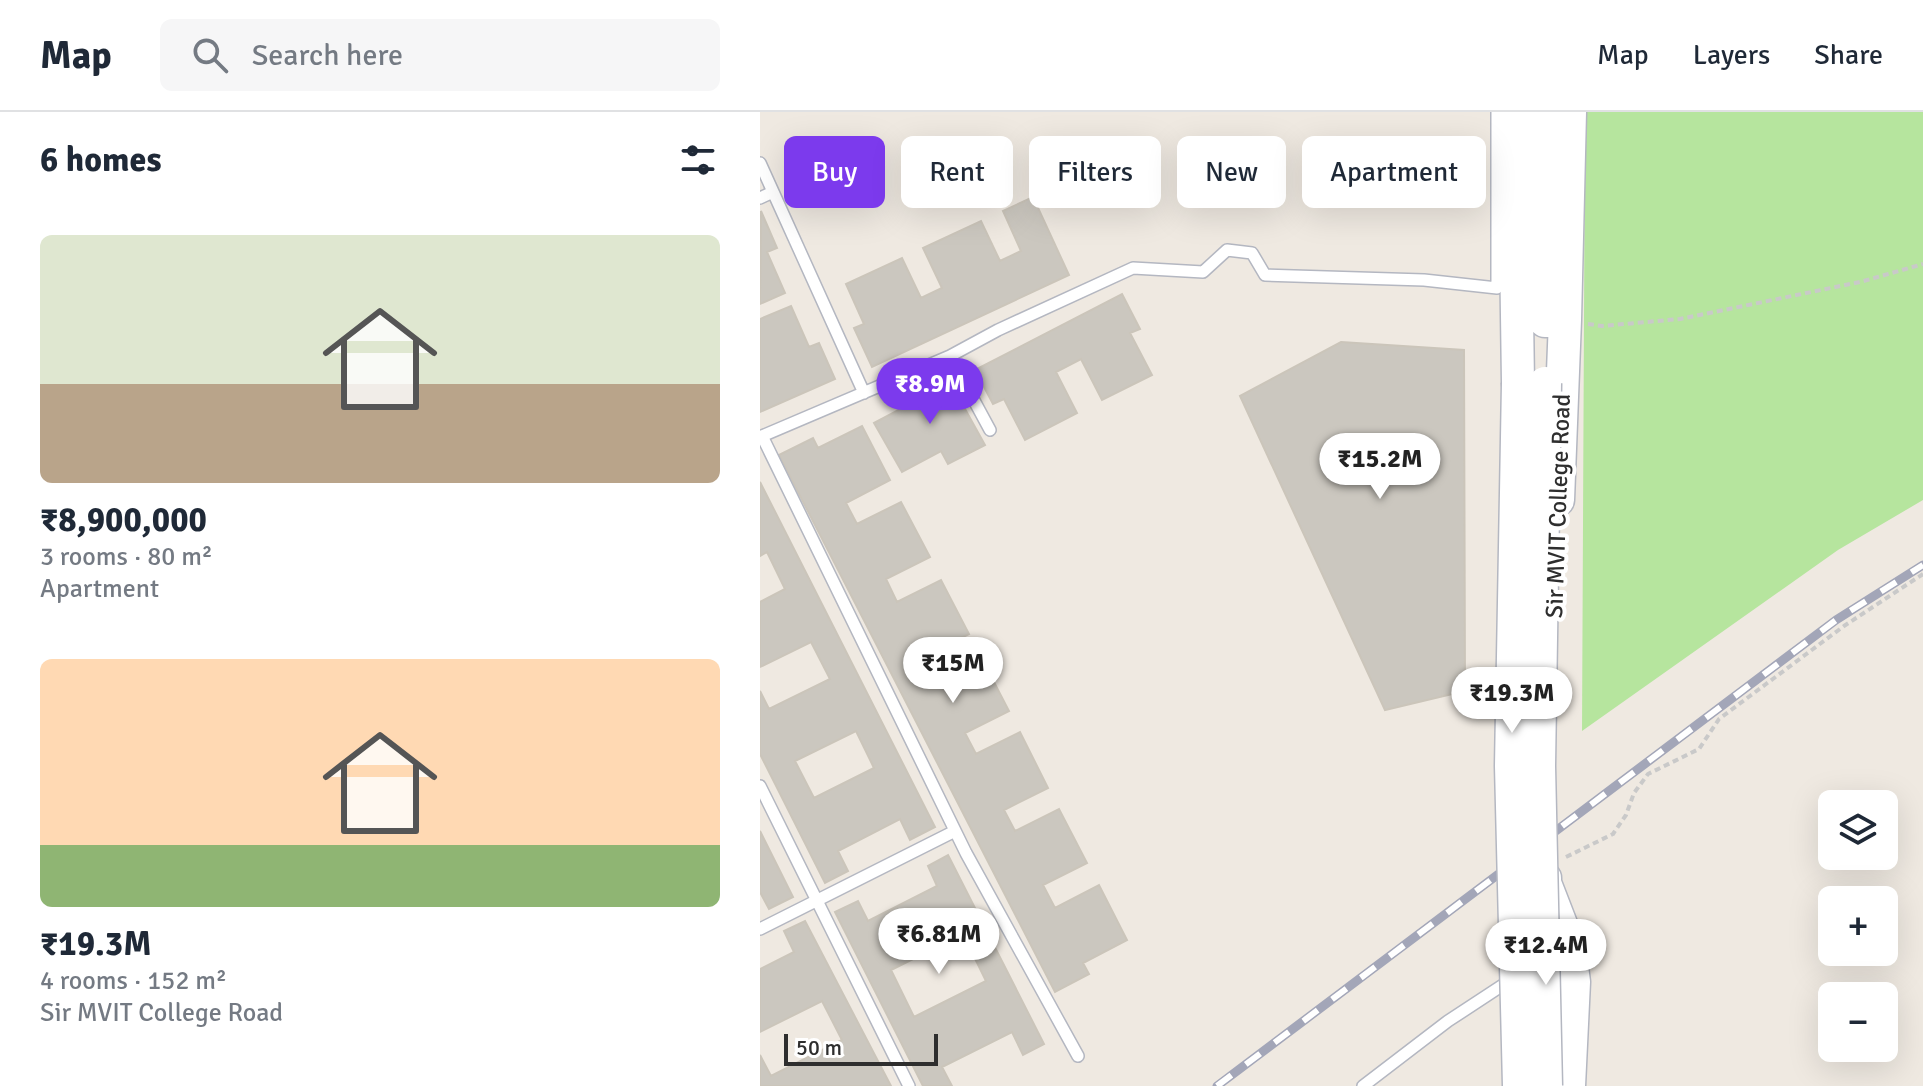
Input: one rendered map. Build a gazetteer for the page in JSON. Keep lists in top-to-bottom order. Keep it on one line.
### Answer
{"streets":{"main road":["Sir MVIT College Road"]},"scale_bar":"50 m","page":{"header":"Map","search":"Search here","nav":["Map","Layers","Share"],"heading":"6 homes","chip":["Buy","Rent","Filters","New","Apartment"],"list":[{"name":"₹8,900,000","note":"3 rooms · 80 m² · Apartment"},{"name":"₹19.3M","note":"4 rooms · 152 m² · Sir MVIT College Road"}],"price":["₹8.9M","₹15.2M","₹15M","₹19.3M","₹6.81M","₹12.4M"],"map_buttons":["+","−"],"scale":"50 m"}}
